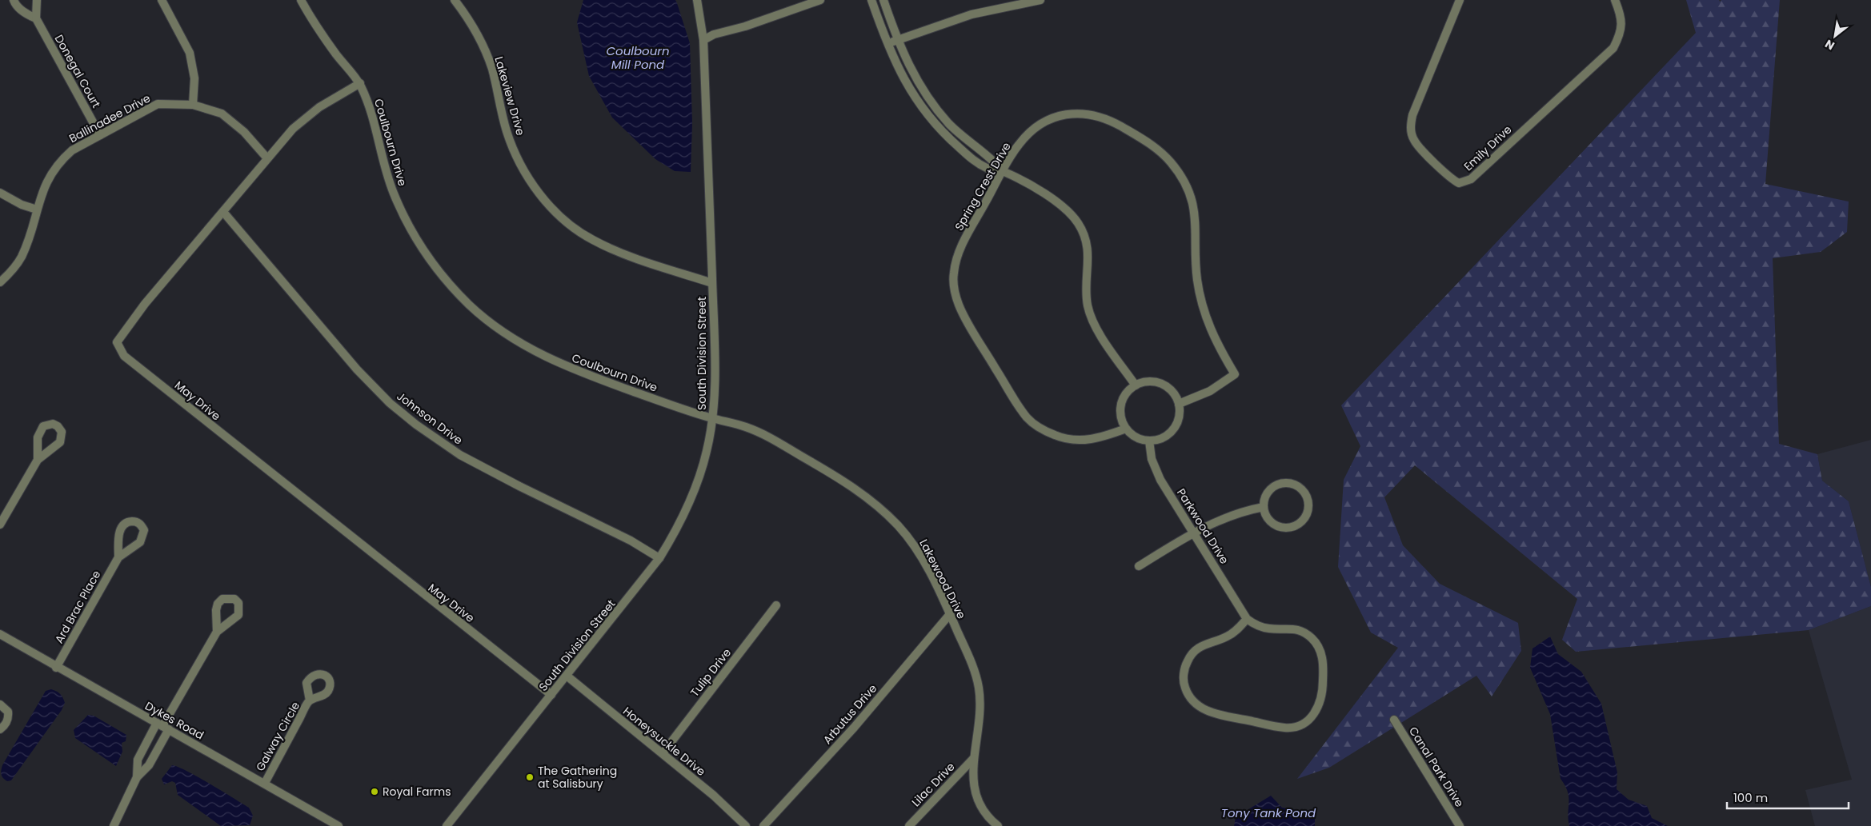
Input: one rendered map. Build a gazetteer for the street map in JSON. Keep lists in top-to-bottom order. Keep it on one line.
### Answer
{"streets":{"street":["Donegal Court","Lakeview Drive","Ballinadee Drive","Coulbourn Drive","Emily Drive","Spring Crest Drive","South Division Street","May Drive","Johnson Drive","Parkwood Drive","Lakewood Drive","Ard Brac Place","Tulip Drive","Arbutus Drive","Dykes Road","Galway Circle","Honeysuckle Drive","Canal Park Drive","Lilac Drive"]},"crossings":[["Donegal Court","Ballinadee Drive"],["Lakeview Drive","South Division Street"],["Ballinadee Drive","May Drive"],["Coulbourn Drive","South Division Street"],["Coulbourn Drive","May Drive"],["Coulbourn Drive","Lakewood Drive"],["Spring Crest Drive","Parkwood Drive"],["South Division Street","May Drive"],["South Division Street","Johnson Drive"],["South Division Street","Lakewood Drive"],["South Division Street","Honeysuckle Drive"],["May Drive","Johnson Drive"],["Lakewood Drive","Arbutus Drive"],["Lakewood Drive","Lilac Drive"],["Ard Brac Place","Dykes Road"],["Tulip Drive","Honeysuckle Drive"],["Dykes Road","Galway Circle"]],"water":["Coulbourn Mill Pond","Tony Tank Pond"],"places":["The Gathering at Salisbury","Royal Farms"],"scale_bar":"100 m","north":"bottom left"}
